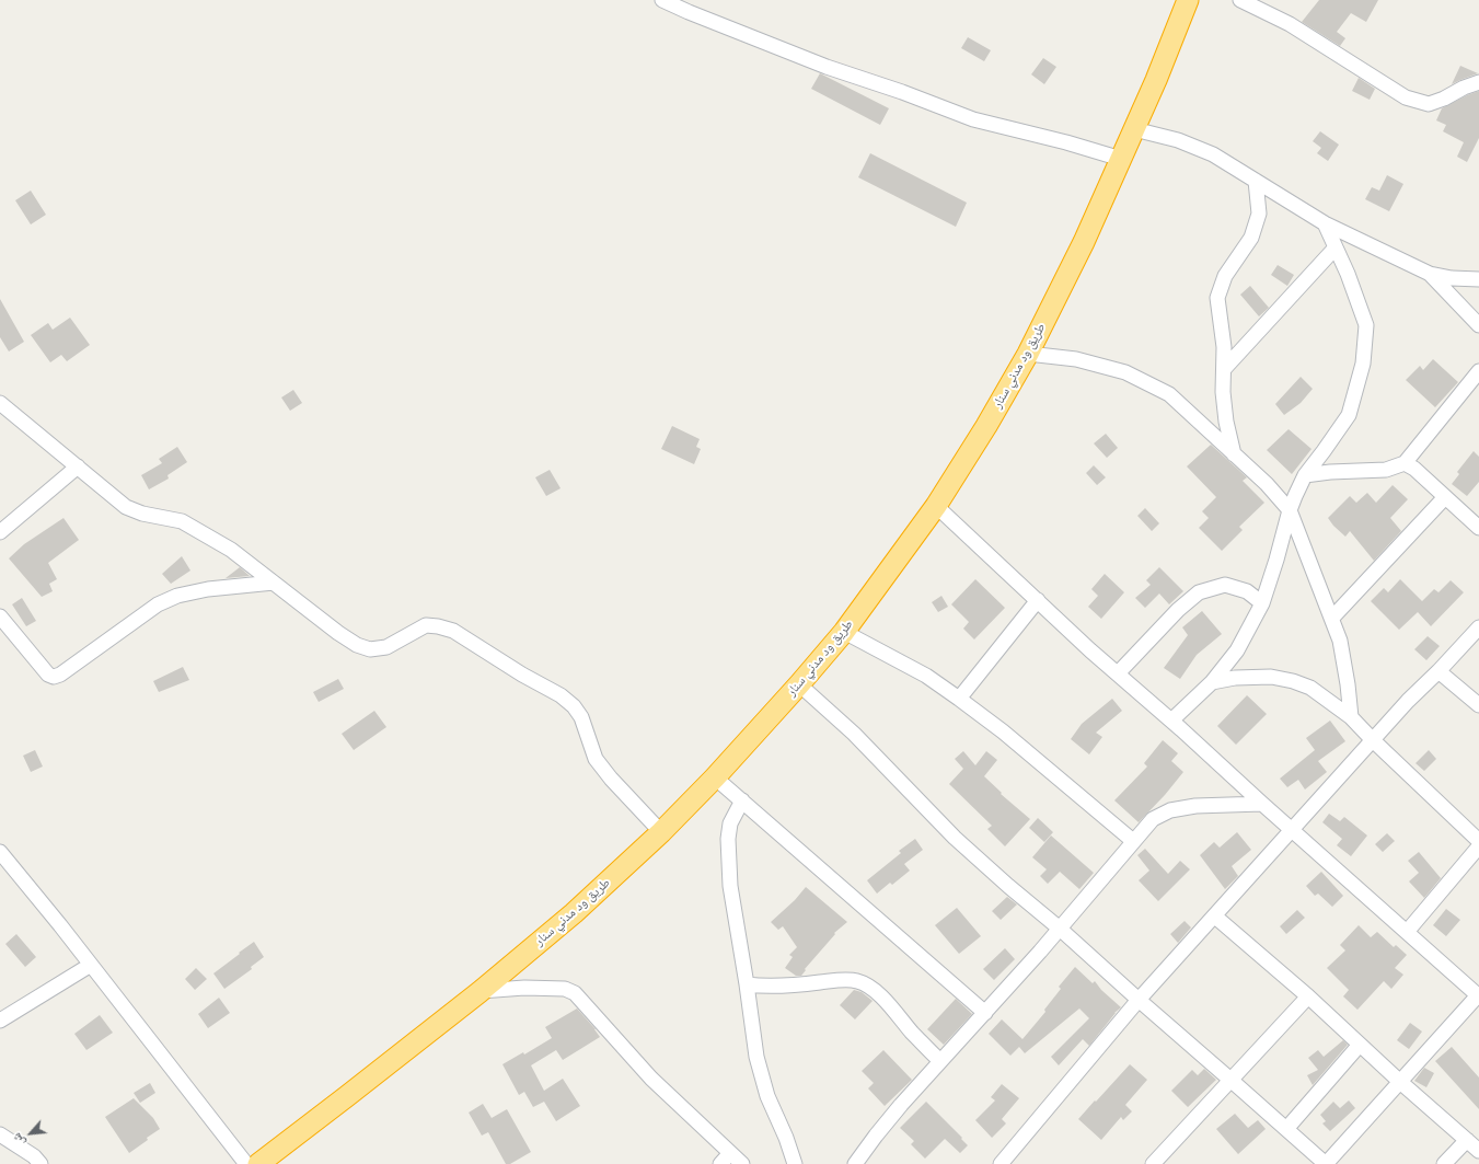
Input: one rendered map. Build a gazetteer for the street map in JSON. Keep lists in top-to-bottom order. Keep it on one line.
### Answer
{"streets":{"highway":["طريق ود مدني سنار"]},"north":"bottom left"}
